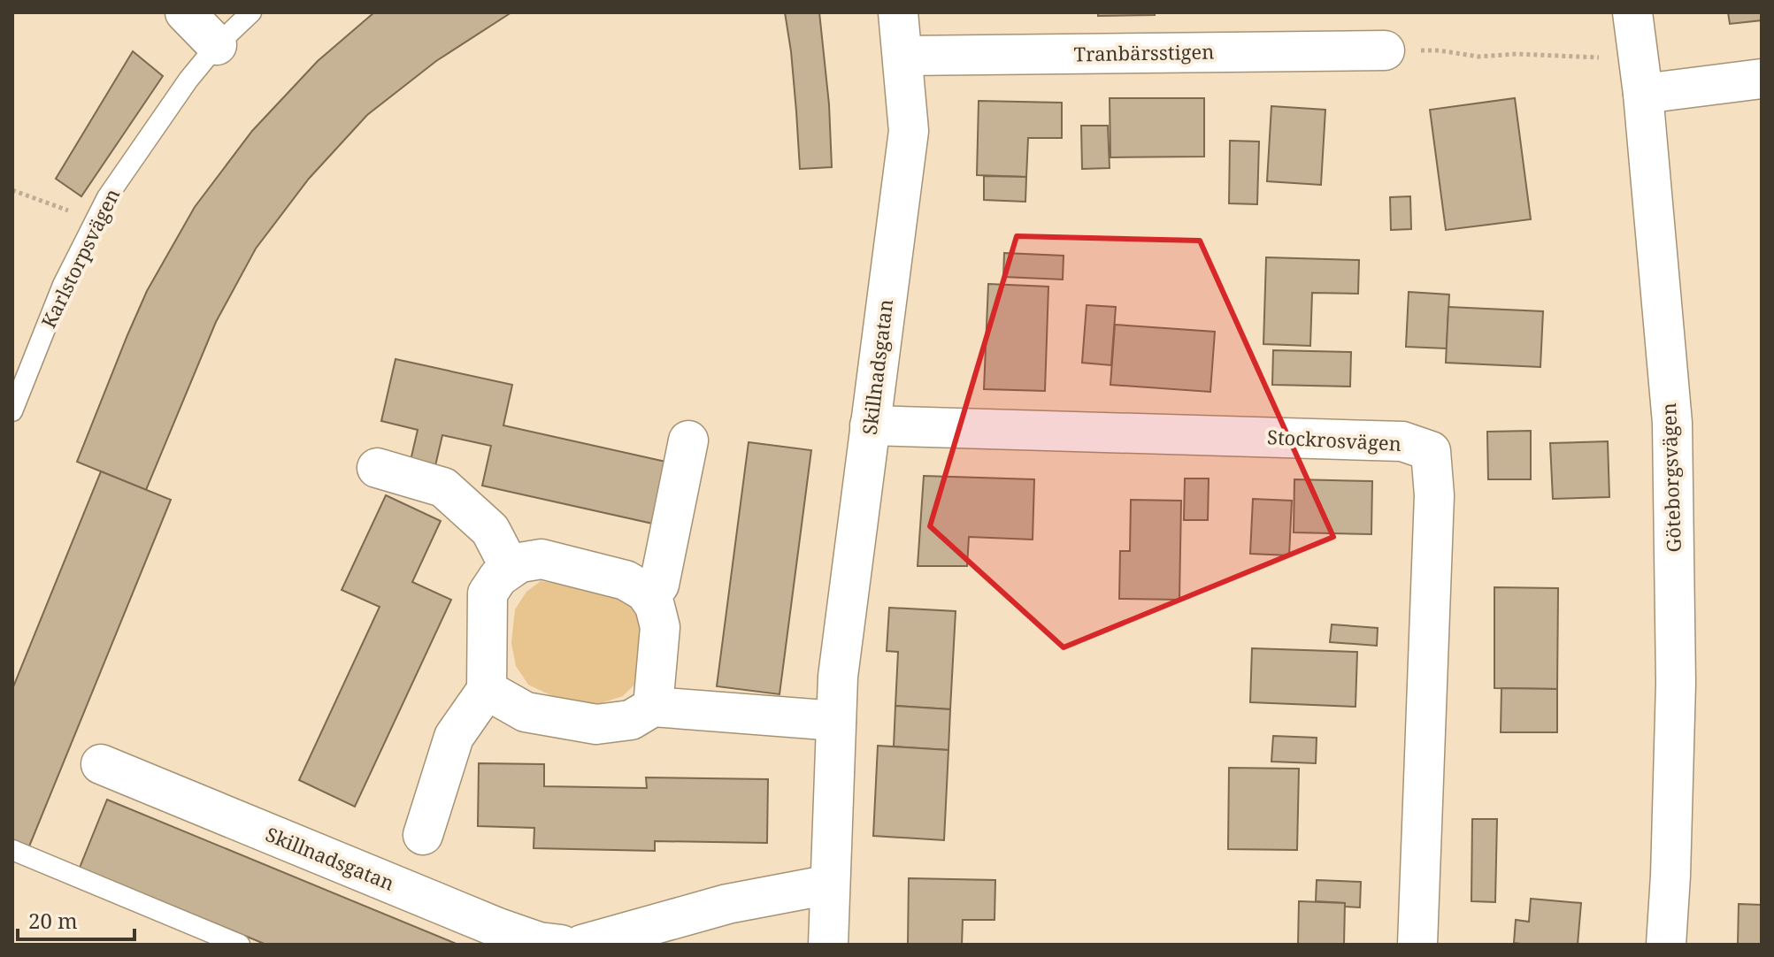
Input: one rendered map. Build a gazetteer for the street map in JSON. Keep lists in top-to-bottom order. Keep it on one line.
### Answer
{"streets":{"street":["Tranbärsstigen","Skillnadsgatan","Stockrosvägen","Göteborgsvägen"],"lane":["Karlstorpsvägen"]},"crossings":[["Tranbärsstigen","Skillnadsgatan"],["Skillnadsgatan","Stockrosvägen"]],"scale_bar":"20 m"}
